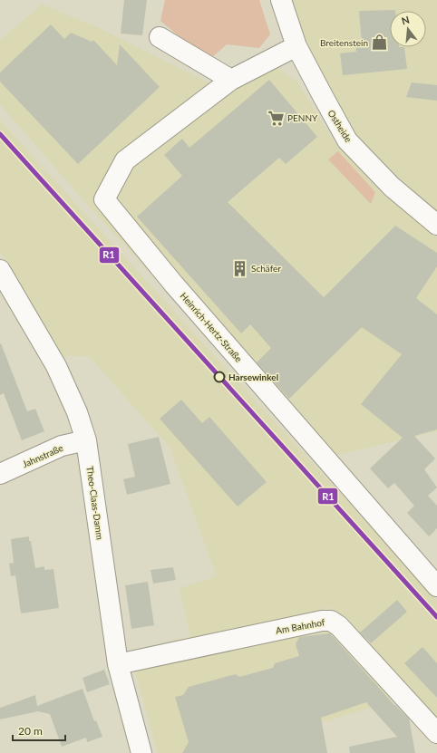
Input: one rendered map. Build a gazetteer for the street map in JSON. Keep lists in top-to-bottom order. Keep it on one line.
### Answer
{"streets":{"street":["Ostheide","Heinrich-Hertz-Straße","Jahnstraße","Theo-Claas-Damm","Am Bahnhof"]},"crossings":[["Ostheide","Heinrich-Hertz-Straße"],["Jahnstraße","Theo-Claas-Damm"],["Theo-Claas-Damm","Am Bahnhof"]],"places":{"shop":["Breitenstein"],"supermarket":["PENNY"],"building":["Schäfer"],"other":["Harsewinkel"]},"lines":["transit line R1"],"scale_bar":"20 m","north":"top"}
